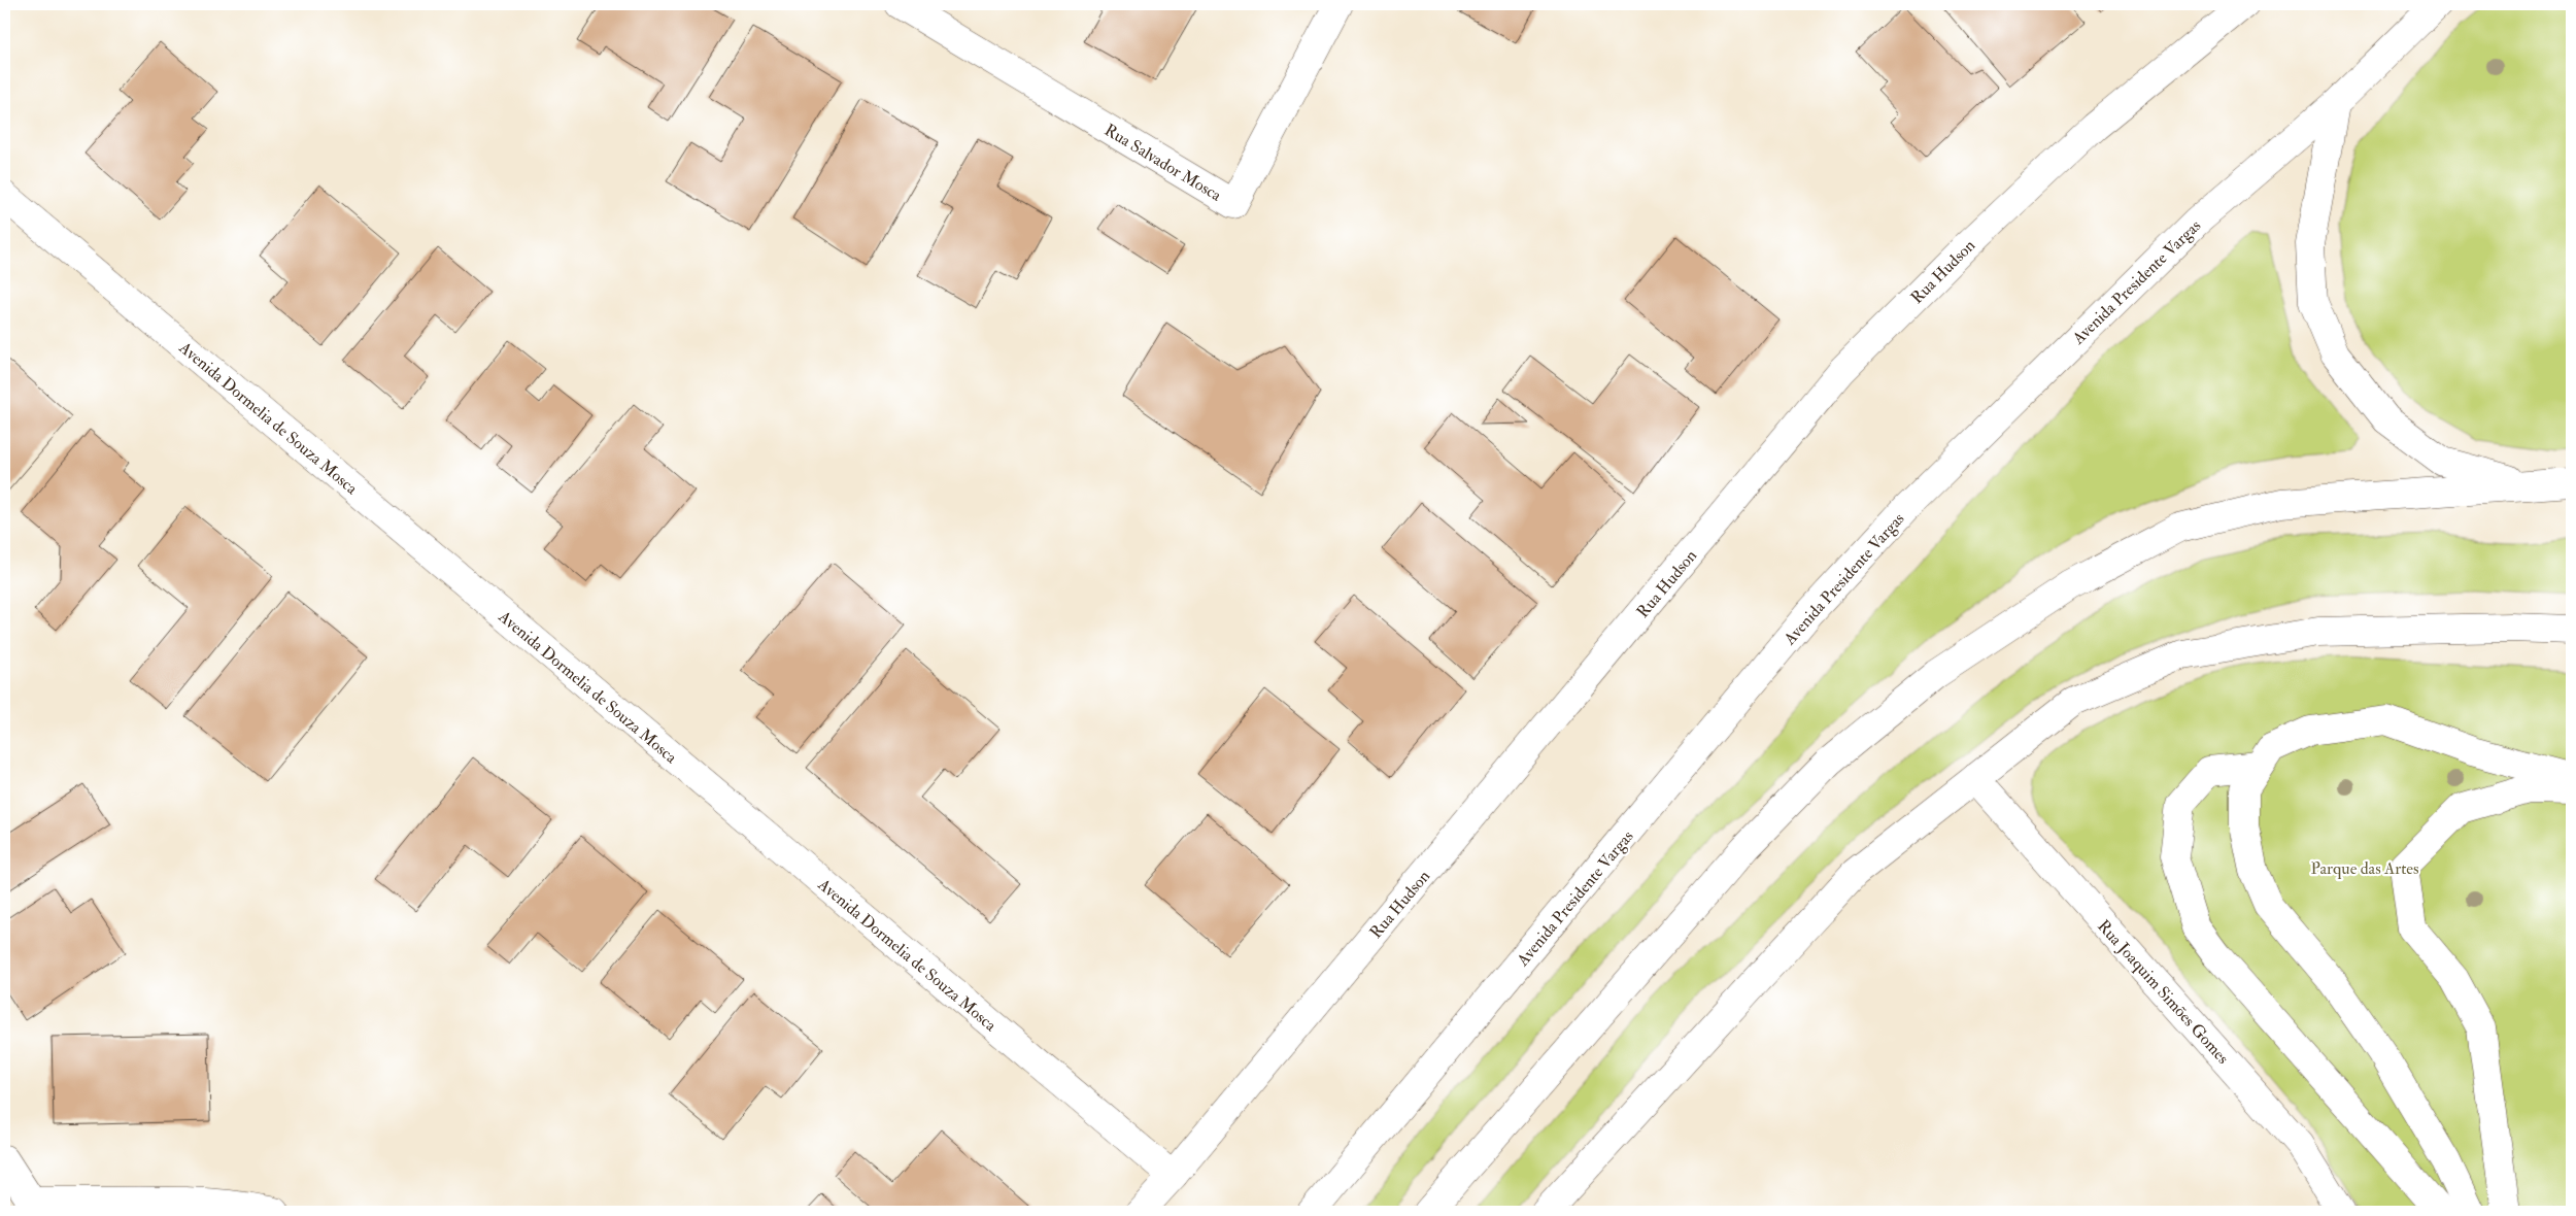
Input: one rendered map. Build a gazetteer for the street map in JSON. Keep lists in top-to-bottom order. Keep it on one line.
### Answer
{"streets":{"street":["Rua Salvador Mosca","Rua Hudson","Avenida Presidente Vargas","Avenida Dormelia de Souza Mosca","Rua Joaquim Simões Gomes"]},"crossings":[["Rua Hudson","Avenida Dormelia de Souza Mosca"]],"parks":["Parque das Artes"]}
